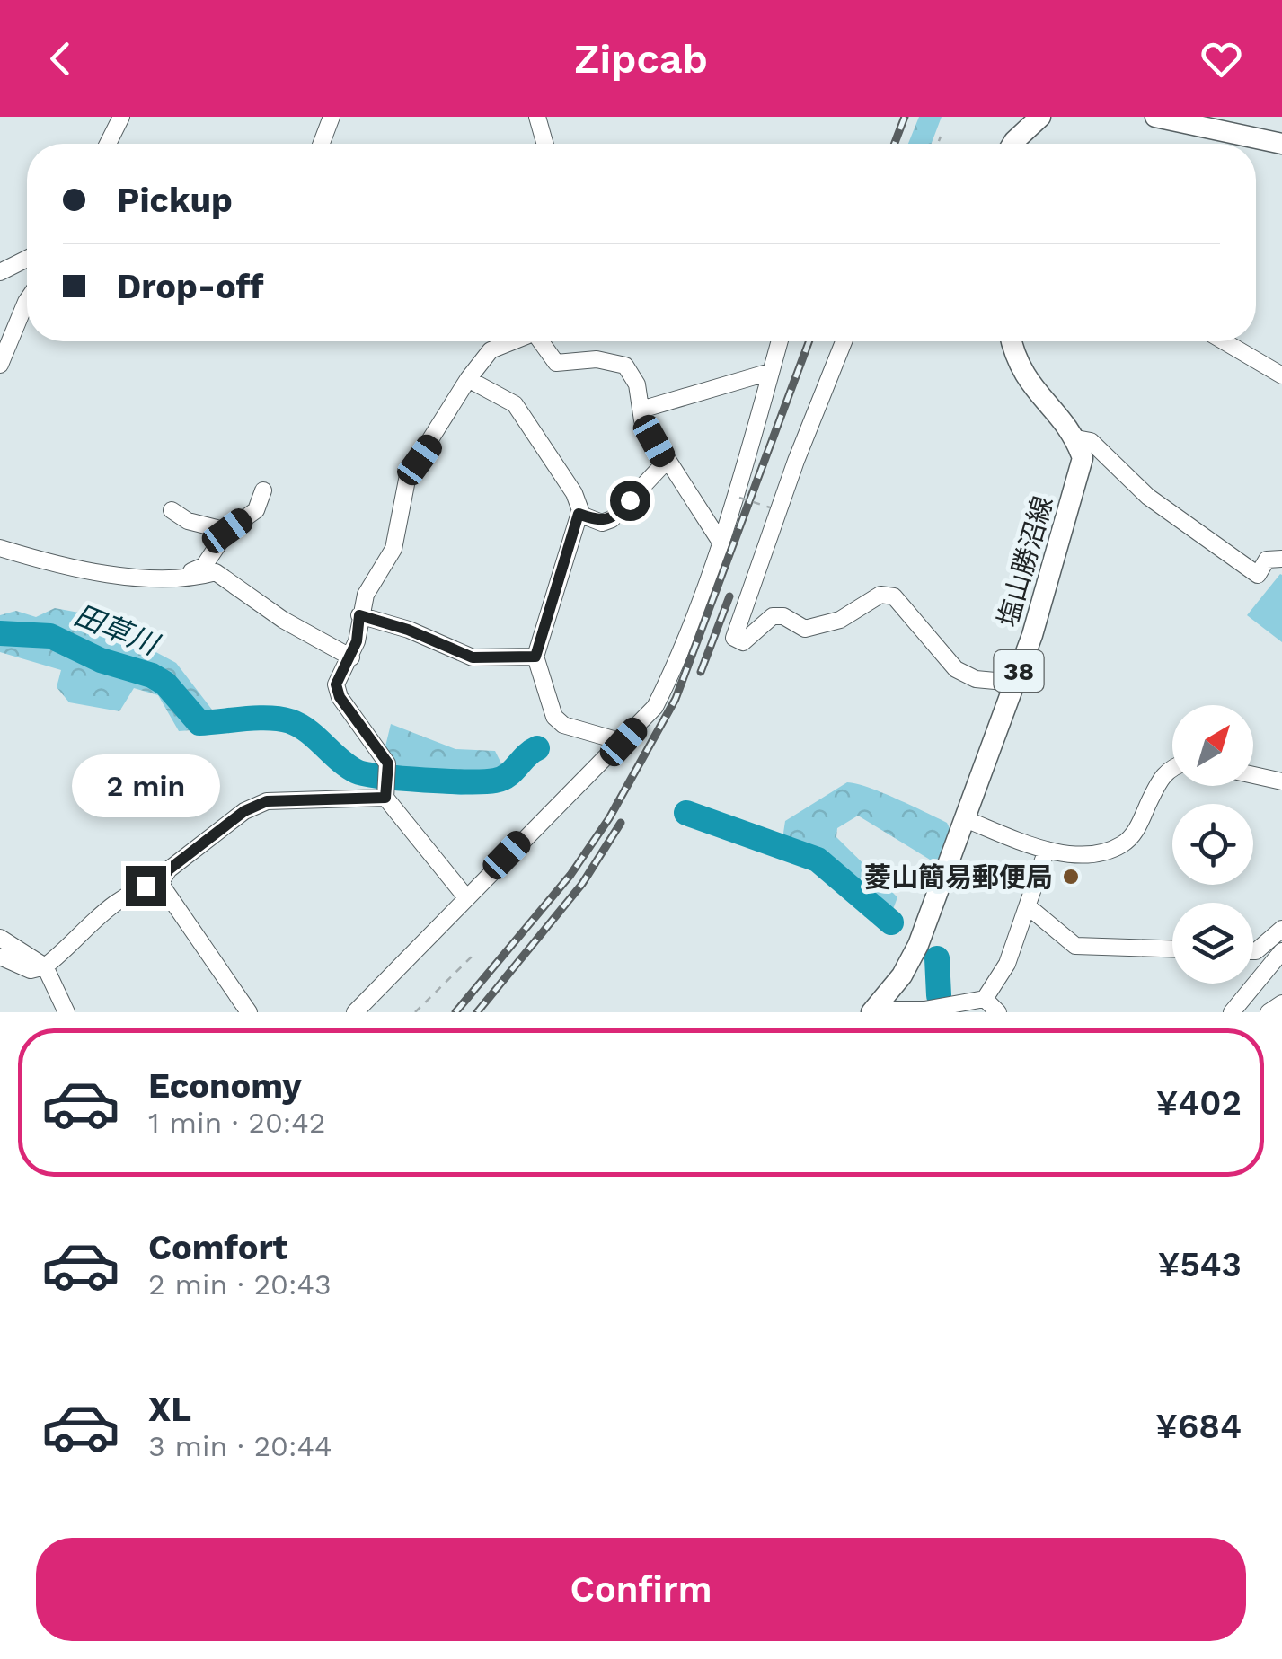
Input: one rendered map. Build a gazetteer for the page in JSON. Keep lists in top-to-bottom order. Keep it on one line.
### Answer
{"streets":{"main road":["塩山勝沼線","38"]},"water":["田草川"],"places":["菱山簡易郵便局"],"north":"top right","page":{"header":"Zipcab","banner":["Pickup","Drop-off"],"bubble":"2 min","list":[{"name":"Economy","note":"1 min · 20:42","value":"¥402"},{"name":"Comfort","note":"2 min · 20:43","value":"¥543"},{"name":"XL","note":"3 min · 20:44","value":"¥684"}],"buttons":"Confirm"}}
